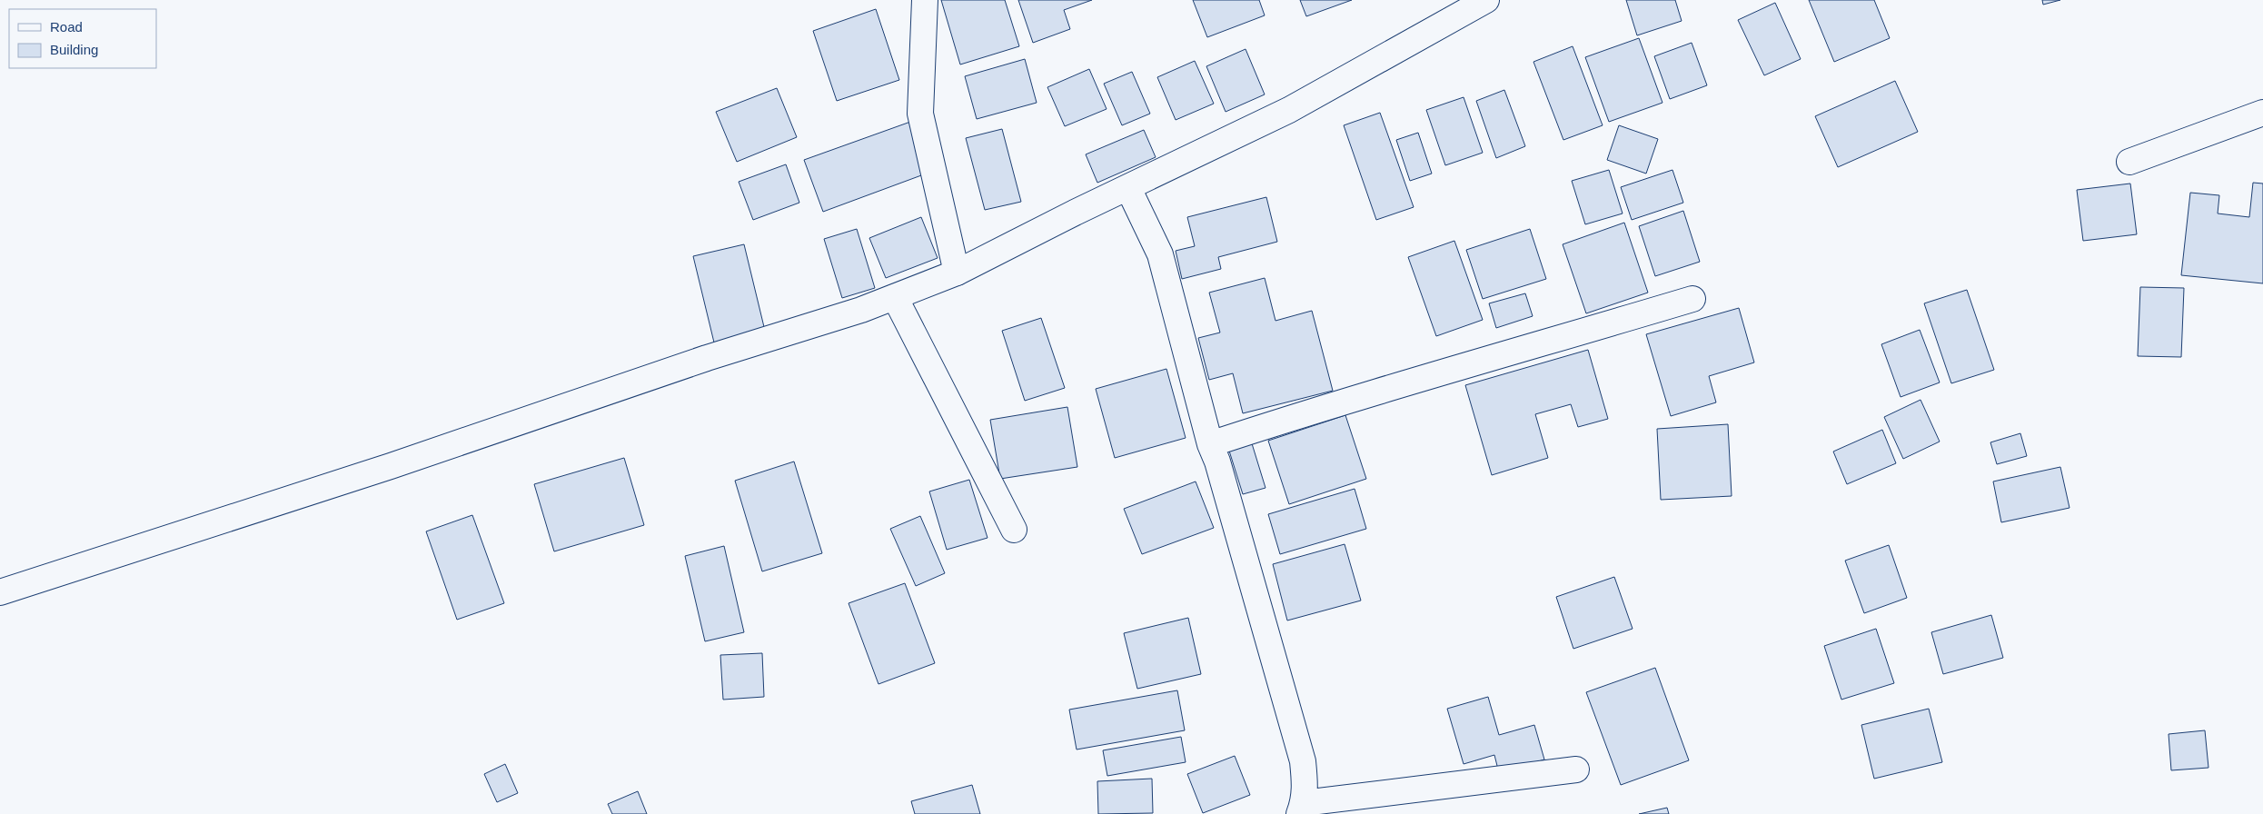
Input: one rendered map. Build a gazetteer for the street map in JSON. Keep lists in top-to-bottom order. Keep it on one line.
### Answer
{"legend":["Road","Building"]}
